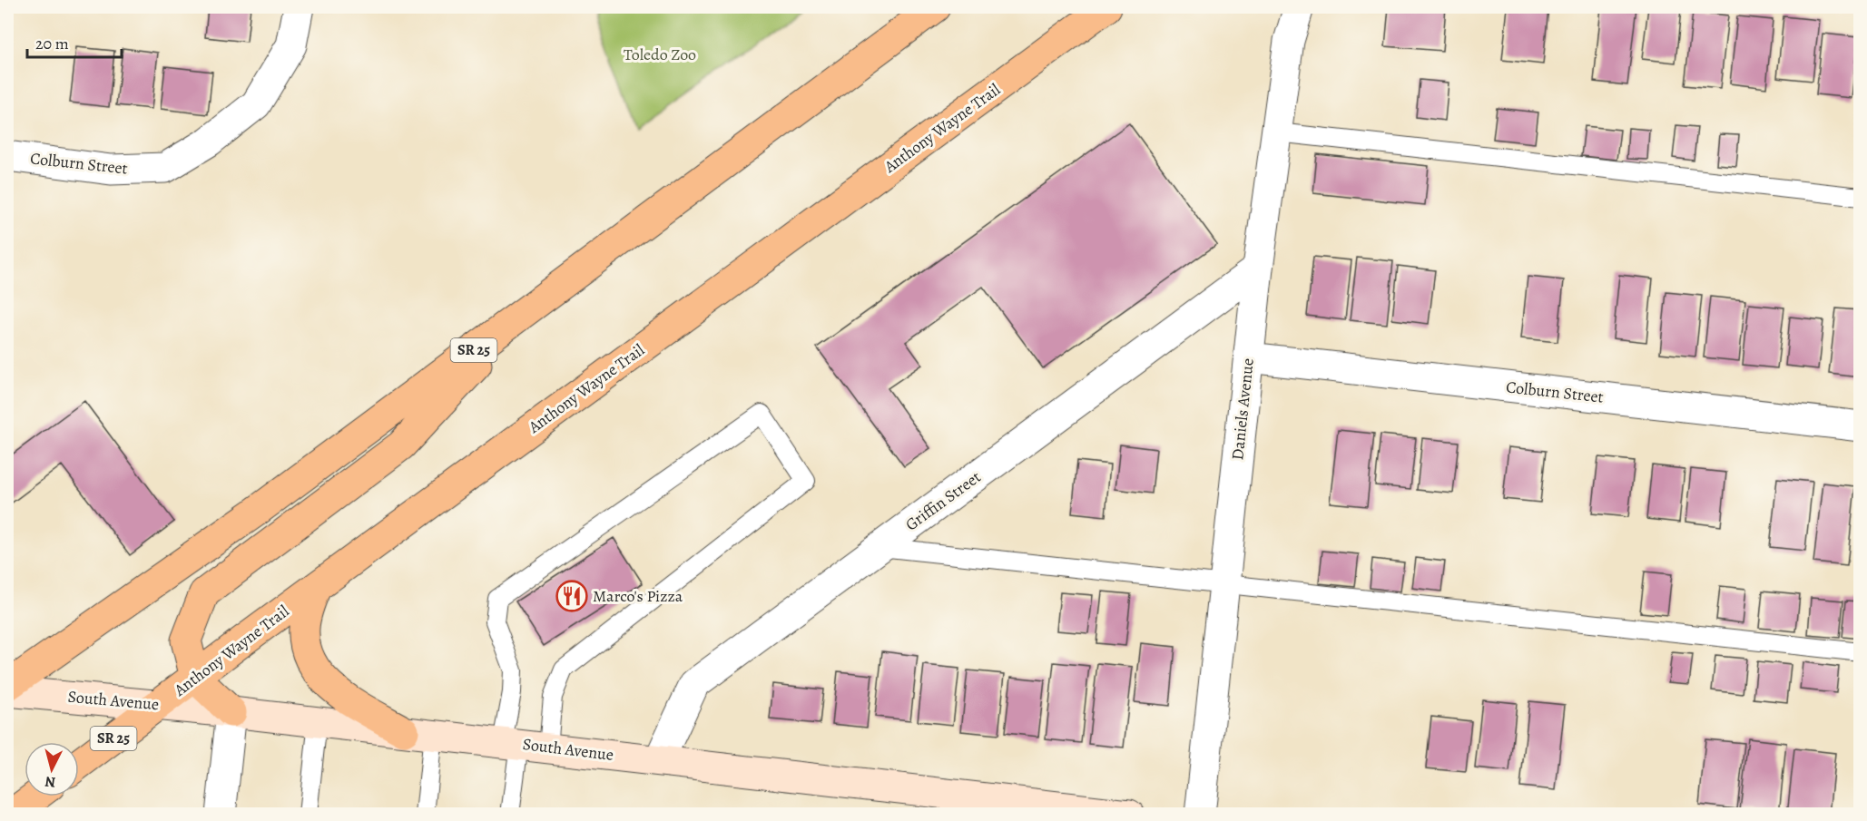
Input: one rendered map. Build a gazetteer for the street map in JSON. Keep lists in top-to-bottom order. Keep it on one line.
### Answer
{"streets":{"highway":["Anthony Wayne Trail","SR 25"],"street":["Colburn Street","Daniels Avenue","Griffin Street","South Avenue"]},"crossings":[["Anthony Wayne Trail","South Avenue"],["Colburn Street","Daniels Avenue"],["Daniels Avenue","Griffin Street"],["Griffin Street","South Avenue"]],"parks":["Toledo Zoo"],"places":{"restaurant":["Marco's Pizza"]},"scale_bar":"20 m","north":"bottom"}
